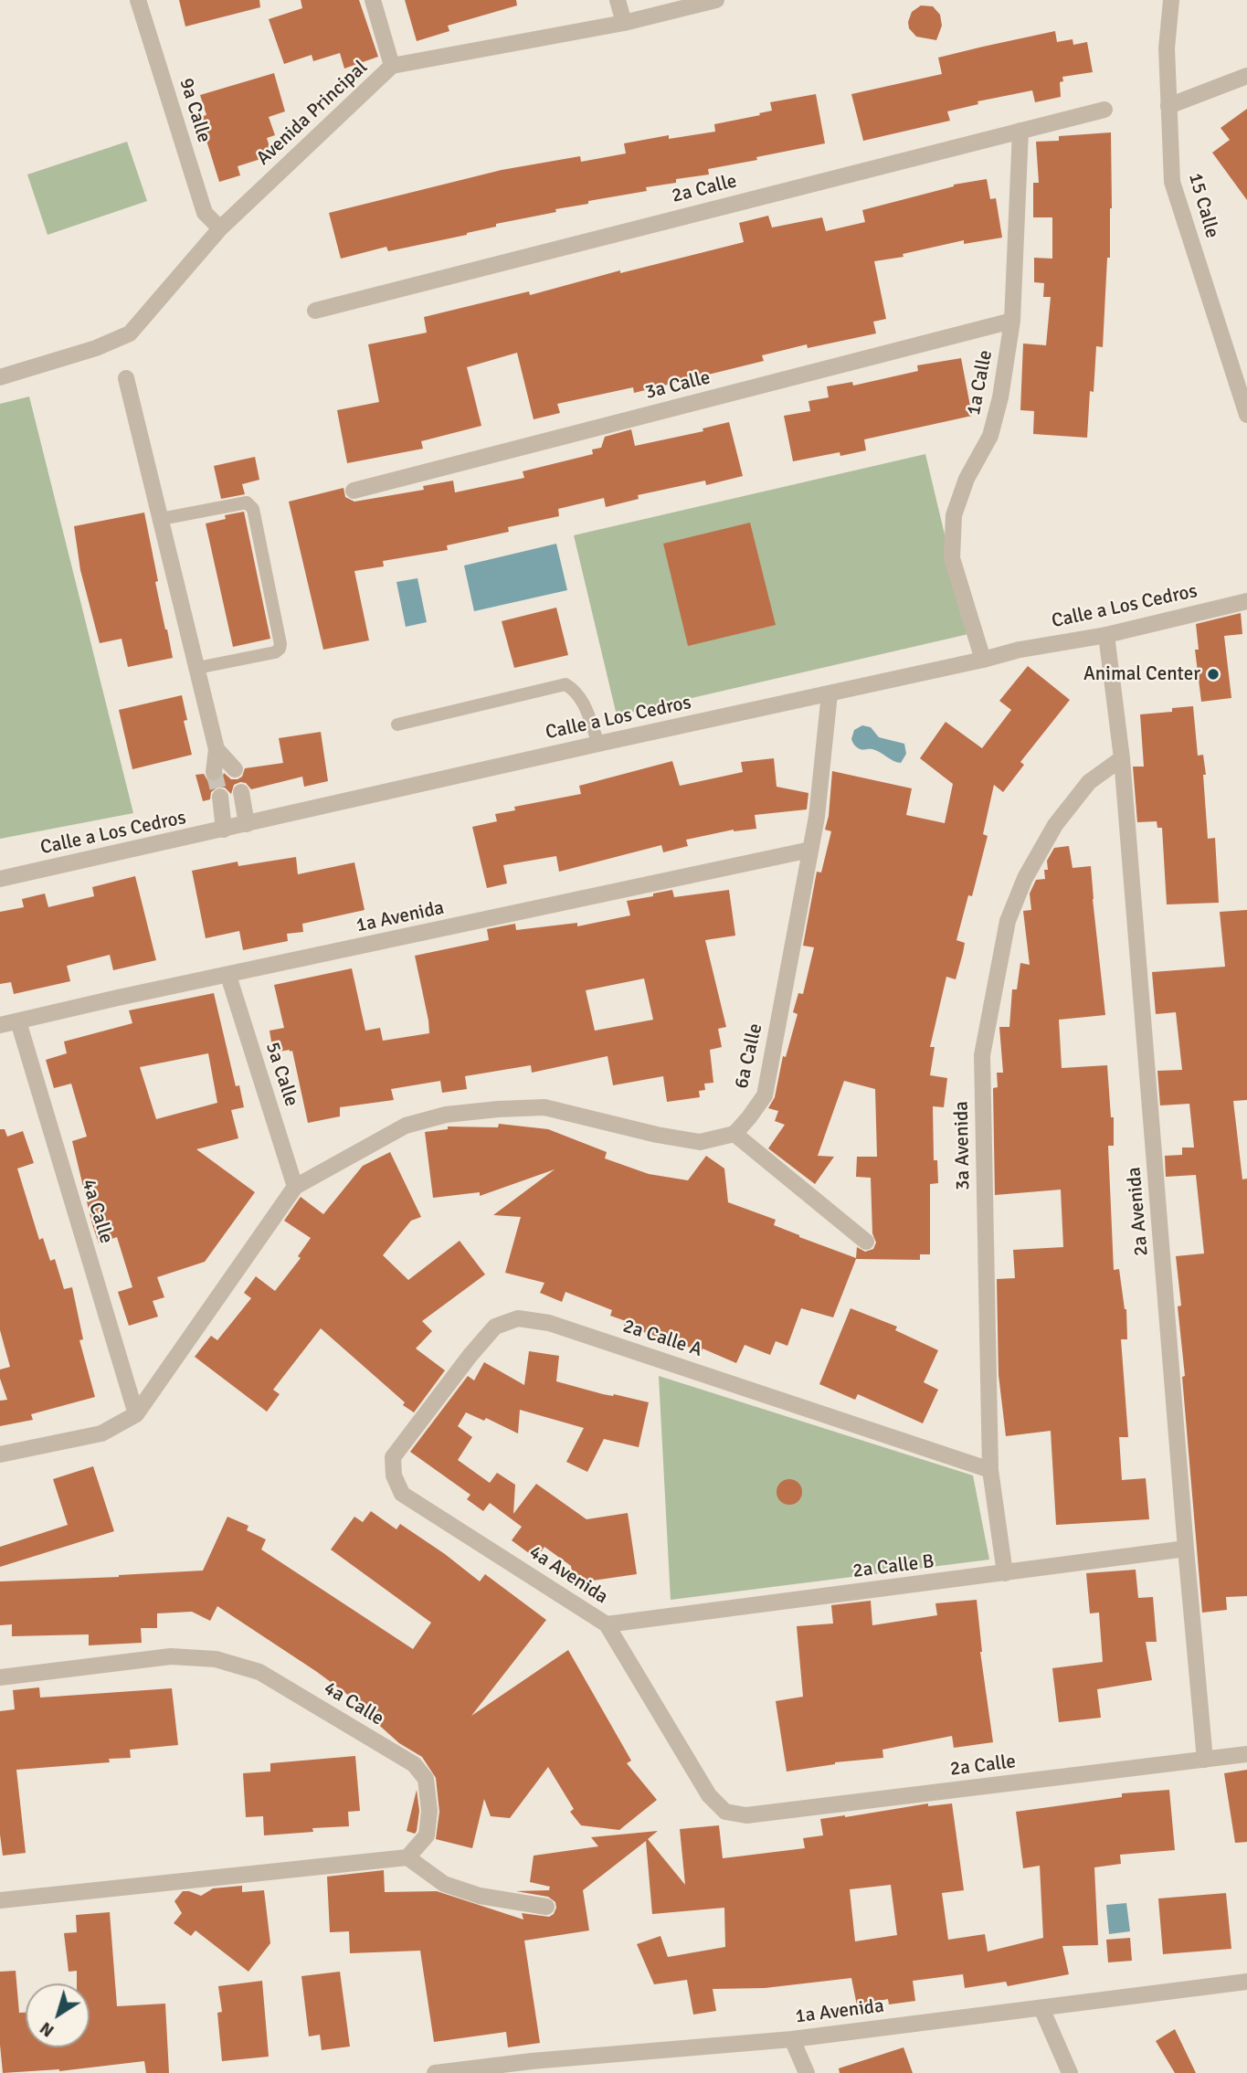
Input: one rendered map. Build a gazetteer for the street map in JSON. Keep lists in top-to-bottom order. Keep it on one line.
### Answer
{"streets":{"street":["9a Calle","Avenida Principal","2a Calle","15 Calle","1a Calle","3a Calle","Calle a Los Cedros","1a Avenida","6a Calle","5a Calle","3a Avenida","4a Calle","2a Avenida","2a Calle A","2a Calle B","4a Avenida"]},"crossings":[["9a Calle","Avenida Principal"],["2a Calle","1a Calle"],["2a Calle","2a Avenida"],["2a Calle","4a Avenida"],["1a Calle","3a Calle"],["1a Calle","Calle a Los Cedros"],["Calle a Los Cedros","6a Calle"],["Calle a Los Cedros","2a Avenida"],["1a Avenida","6a Calle"],["1a Avenida","5a Calle"],["1a Avenida","4a Calle"],["3a Avenida","2a Avenida"],["3a Avenida","2a Calle A"],["3a Avenida","2a Calle B"],["2a Avenida","2a Calle B"],["2a Calle A","4a Avenida"],["2a Calle B","4a Avenida"]],"places":["Animal Center"],"north":"bottom left"}
